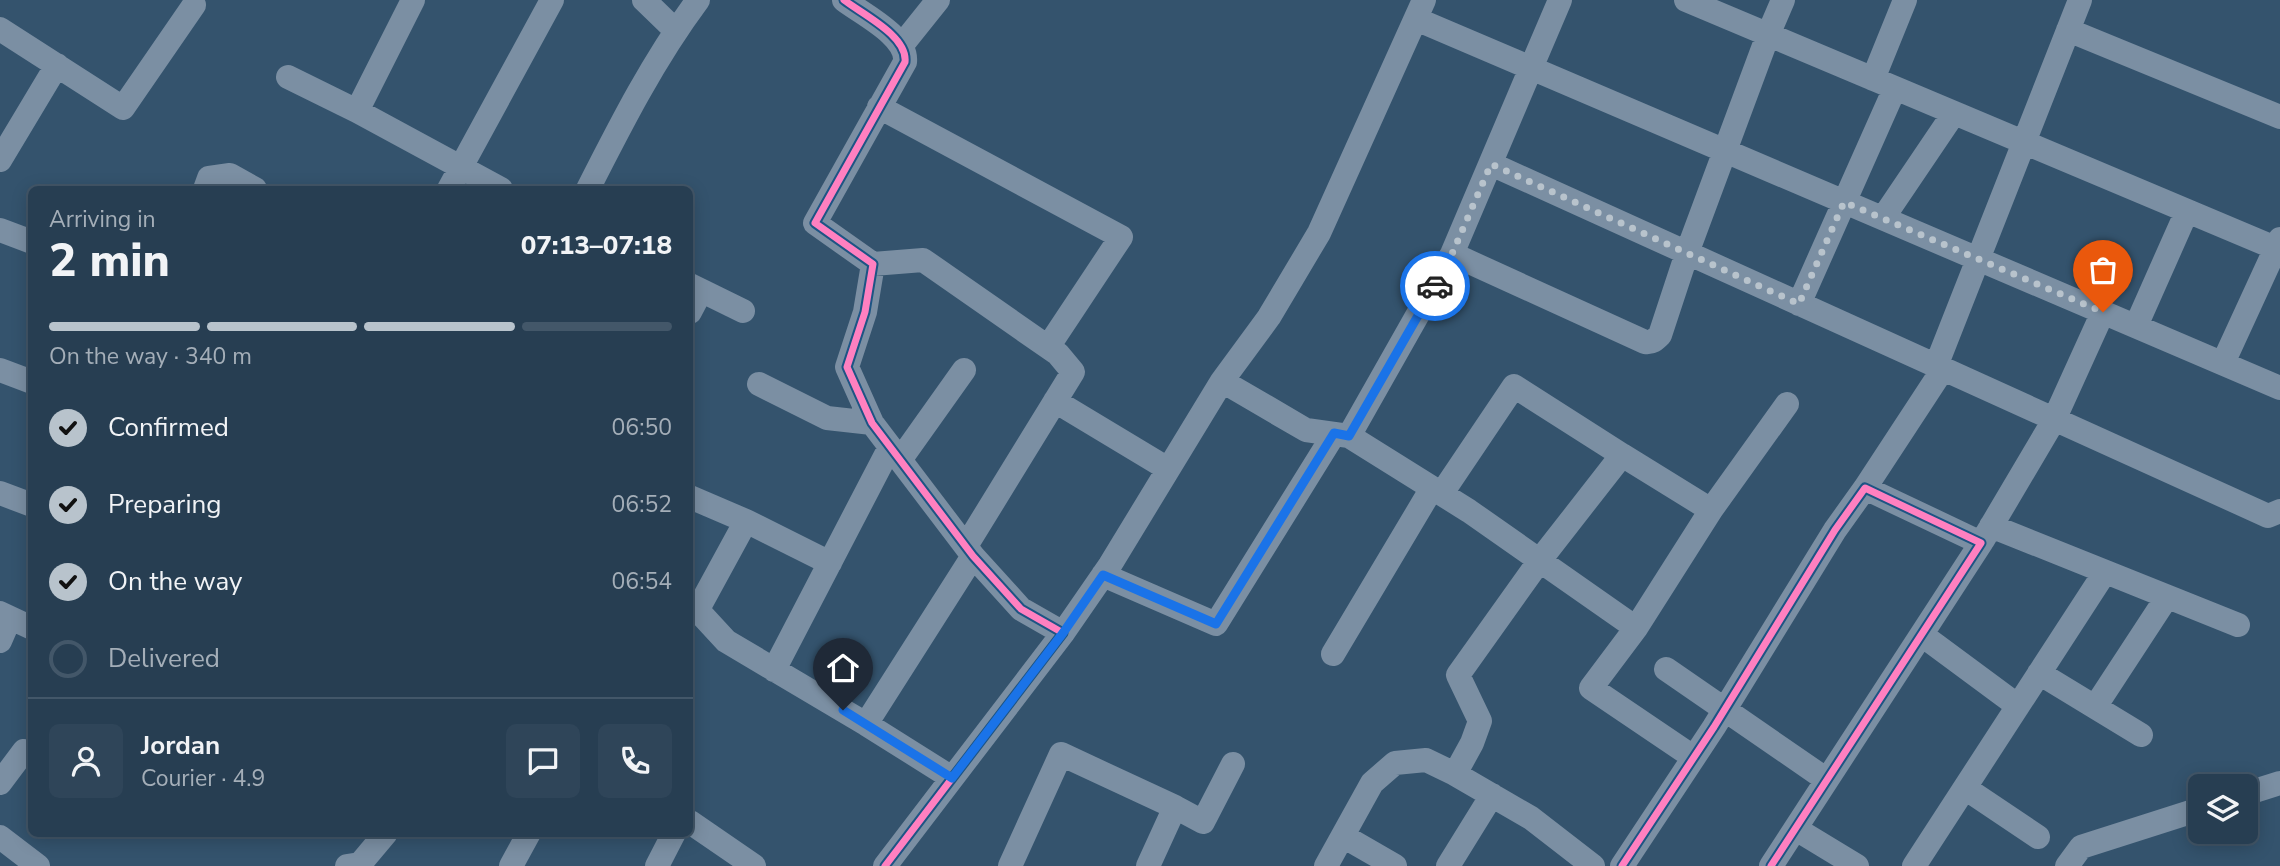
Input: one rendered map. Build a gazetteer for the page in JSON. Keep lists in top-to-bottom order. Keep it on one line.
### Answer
{"page":{"heading":["2 min","Arriving in","07:13–07:18"],"panel":["Jordan","Courier · 4.9"],"bar":"On the way · 340 m","list":[["Confirmed","06:50"],["Preparing","06:52"],["On the way","06:54"],"Delivered"]}}
